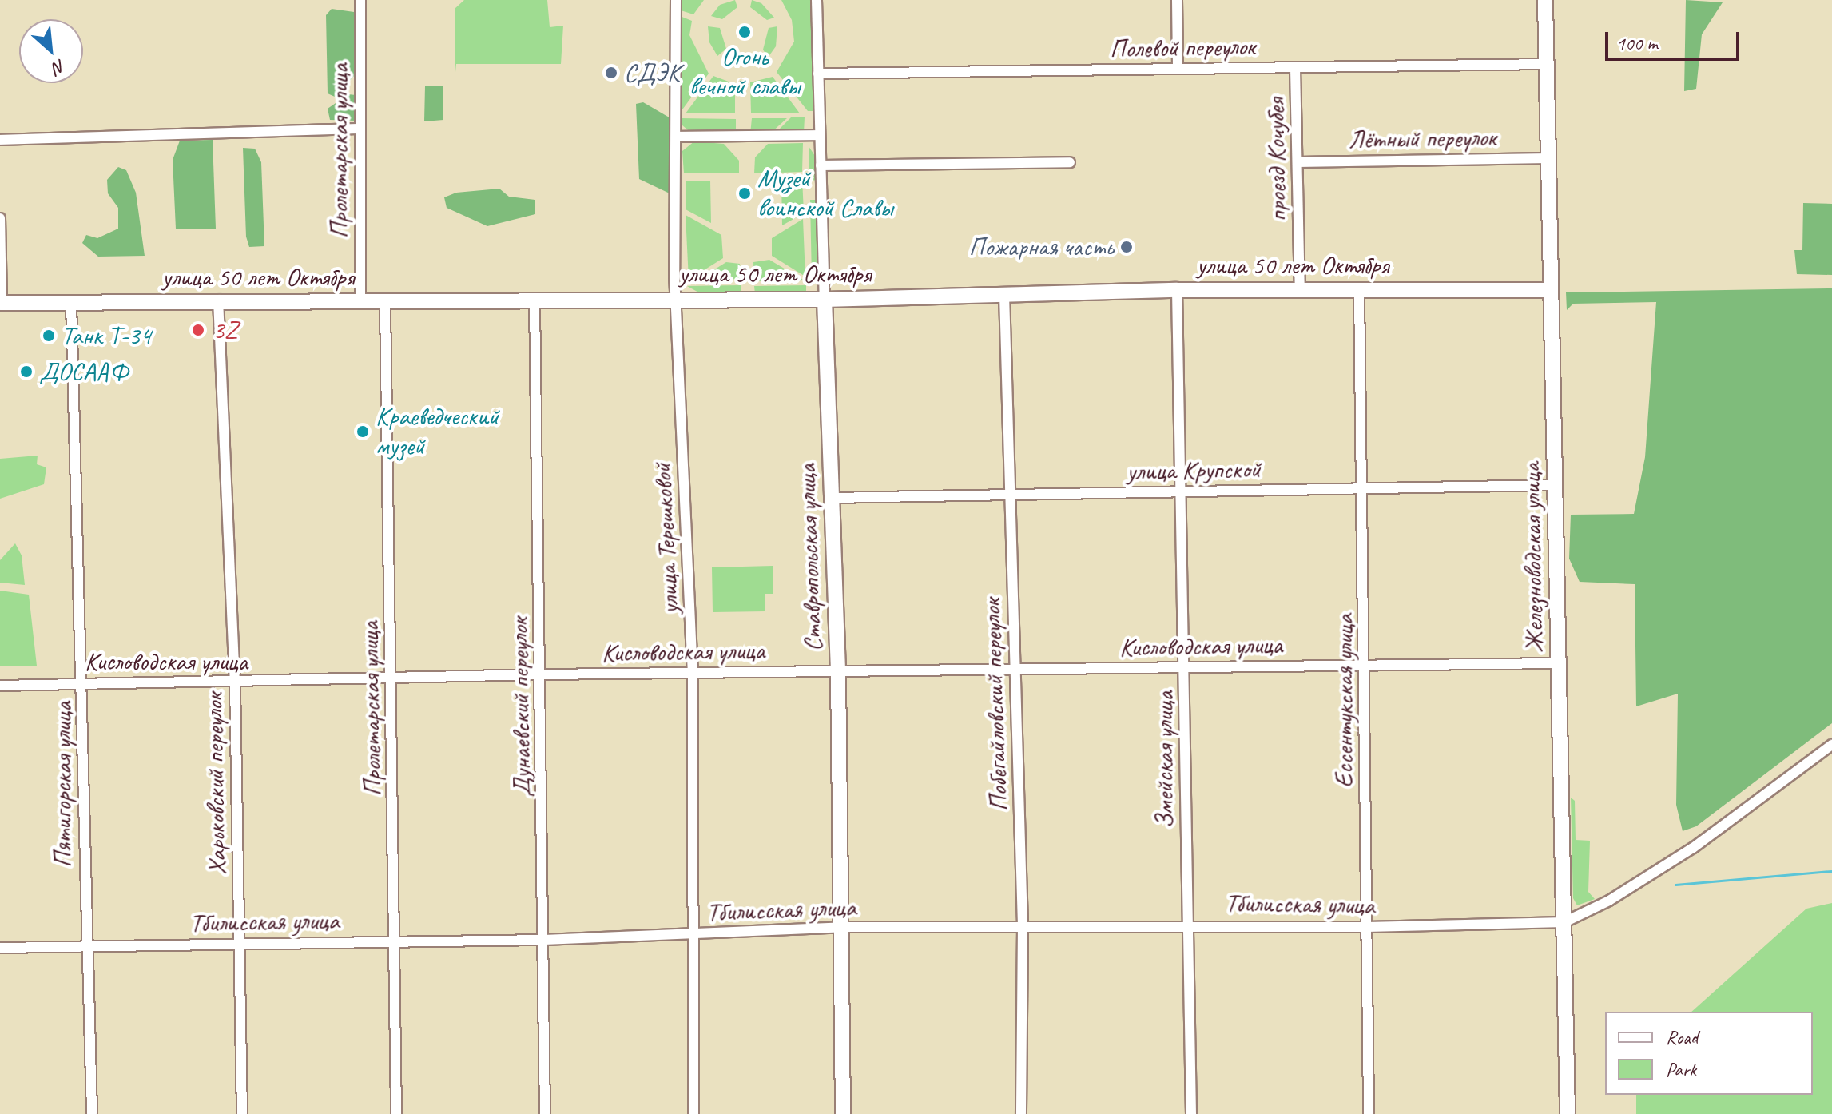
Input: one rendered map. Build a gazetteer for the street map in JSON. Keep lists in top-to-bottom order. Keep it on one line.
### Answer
{"streets":{"main road":["улица 50 лет Октября","Ставропольская улица","Железноводская улица"],"street":["Полевой переулок","Лётный переулок","Пролетарская улица","проезд Кочубея","улица Крупской","улица Терешковой","Кисловодская улица","Ессентукская улица","Побегайловский переулок","Дунаевский переулок","Змейская улица","Харьковский переулок","Пятигорская улица","Тбилисская улица"]},"crossings":[["Полевой переулок","проезд Кочубея"],["Полевой переулок","Ставропольская улица"],["Полевой переулок","Железноводская улица"],["Лётный переулок","проезд Кочубея"],["Лётный переулок","Железноводская улица"],["Пролетарская улица","улица 50 лет Октября"],["Пролетарская улица","Кисловодская улица"],["Пролетарская улица","Тбилисская улица"],["проезд Кочубея","улица 50 лет Октября"],["улица 50 лет Октября","улица Терешковой"],["улица 50 лет Октября","Ставропольская улица"],["улица 50 лет Октября","Железноводская улица"],["улица 50 лет Октября","Ессентукская улица"],["улица 50 лет Октября","Побегайловский переулок"],["улица 50 лет Октября","Дунаевский переулок"],["улица 50 лет Октября","Змейская улица"],["улица 50 лет Октября","Харьковский переулок"],["улица 50 лет Октября","Пятигорская улица"],["улица Крупской","Ставропольская улица"],["улица Крупской","Железноводская улица"],["улица Крупской","Ессентукская улица"],["улица Крупской","Побегайловский переулок"],["улица Крупской","Змейская улица"],["улица Терешковой","Кисловодская улица"],["улица Терешковой","Тбилисская улица"],["Ставропольская улица","Кисловодская улица"],["Ставропольская улица","Тбилисская улица"],["Железноводская улица","Кисловодская улица"],["Железноводская улица","Тбилисская улица"],["Кисловодская улица","Ессентукская улица"],["Кисловодская улица","Побегайловский переулок"],["Кисловодская улица","Дунаевский переулок"],["Кисловодская улица","Змейская улица"],["Кисловодская улица","Харьковский переулок"],["Кисловодская улица","Пятигорская улица"],["Ессентукская улица","Тбилисская улица"],["Побегайловский переулок","Тбилисская улица"],["Дунаевский переулок","Тбилисская улица"],["Змейская улица","Тбилисская улица"],["Харьковский переулок","Тбилисская улица"],["Пятигорская улица","Тбилисская улица"]],"places":["Огонь вечной славы","СДЭК","Музей воинской Славы","Пожарная часть","3Z","Танк Т-34","ДОСААФ","Краеведческий музей"],"legend":["Road","Park"],"scale_bar":"100 m","north":"bottom right"}
